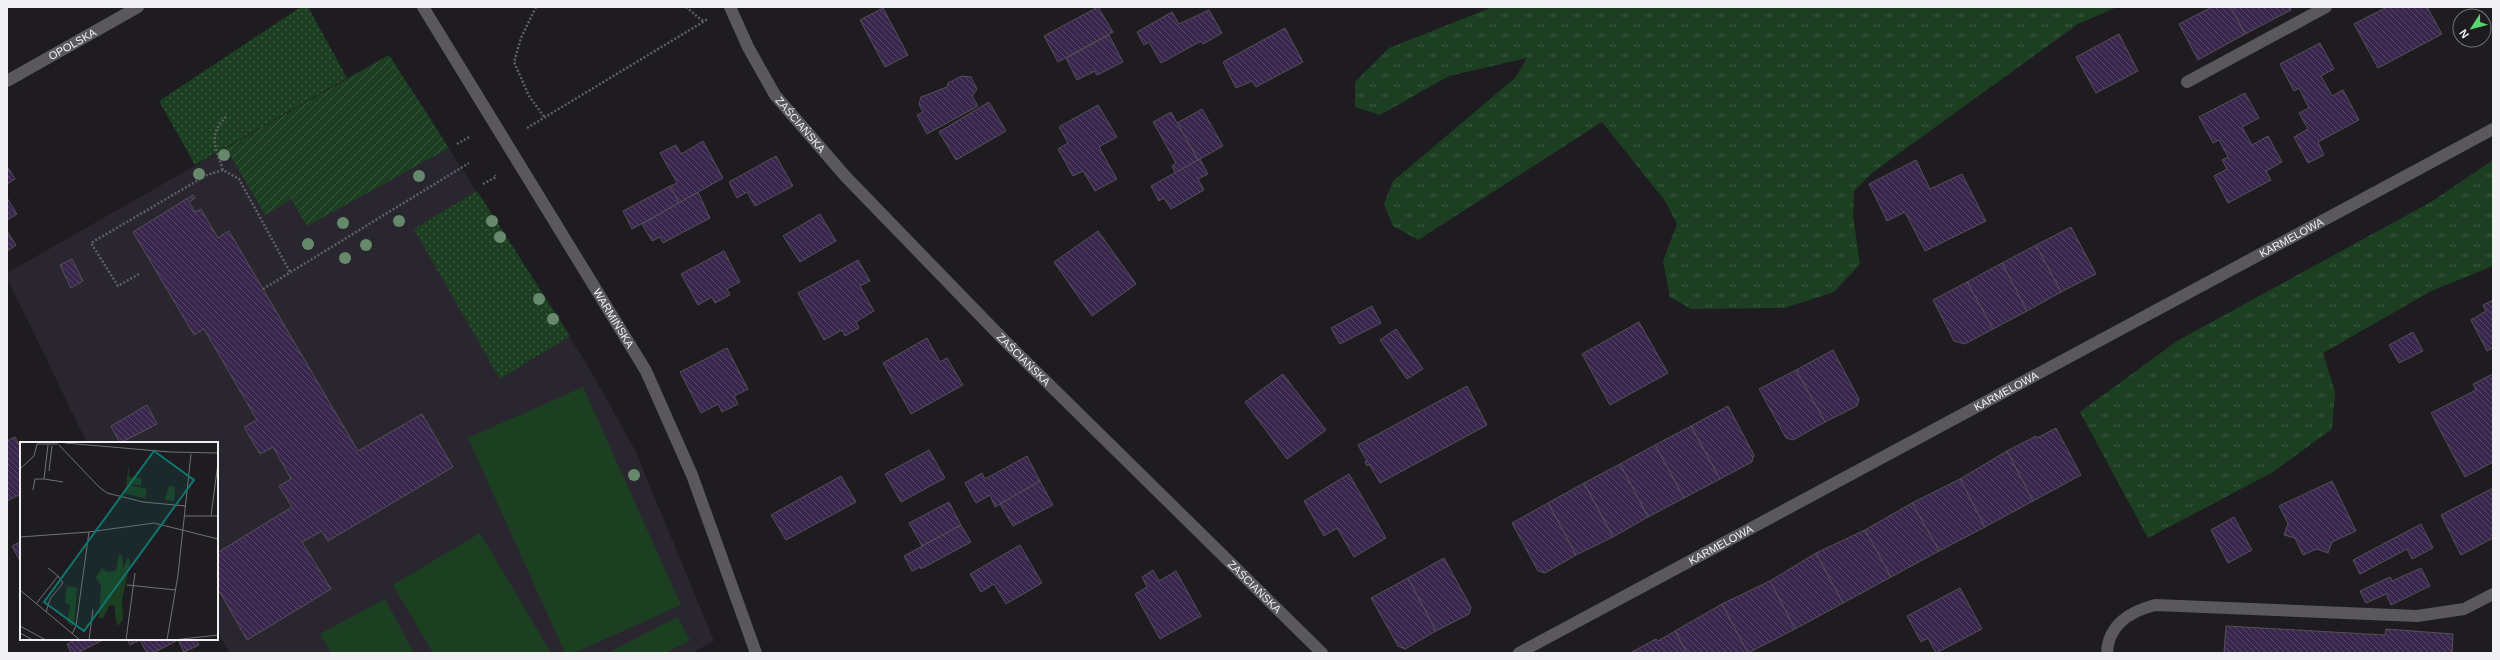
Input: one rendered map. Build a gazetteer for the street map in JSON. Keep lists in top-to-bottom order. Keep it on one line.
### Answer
{"streets":{"street":["OPOLSKA","ZAŚCIAŃSKA","KARMELOWA","WARMIŃSKA"]},"north":"bottom left"}
